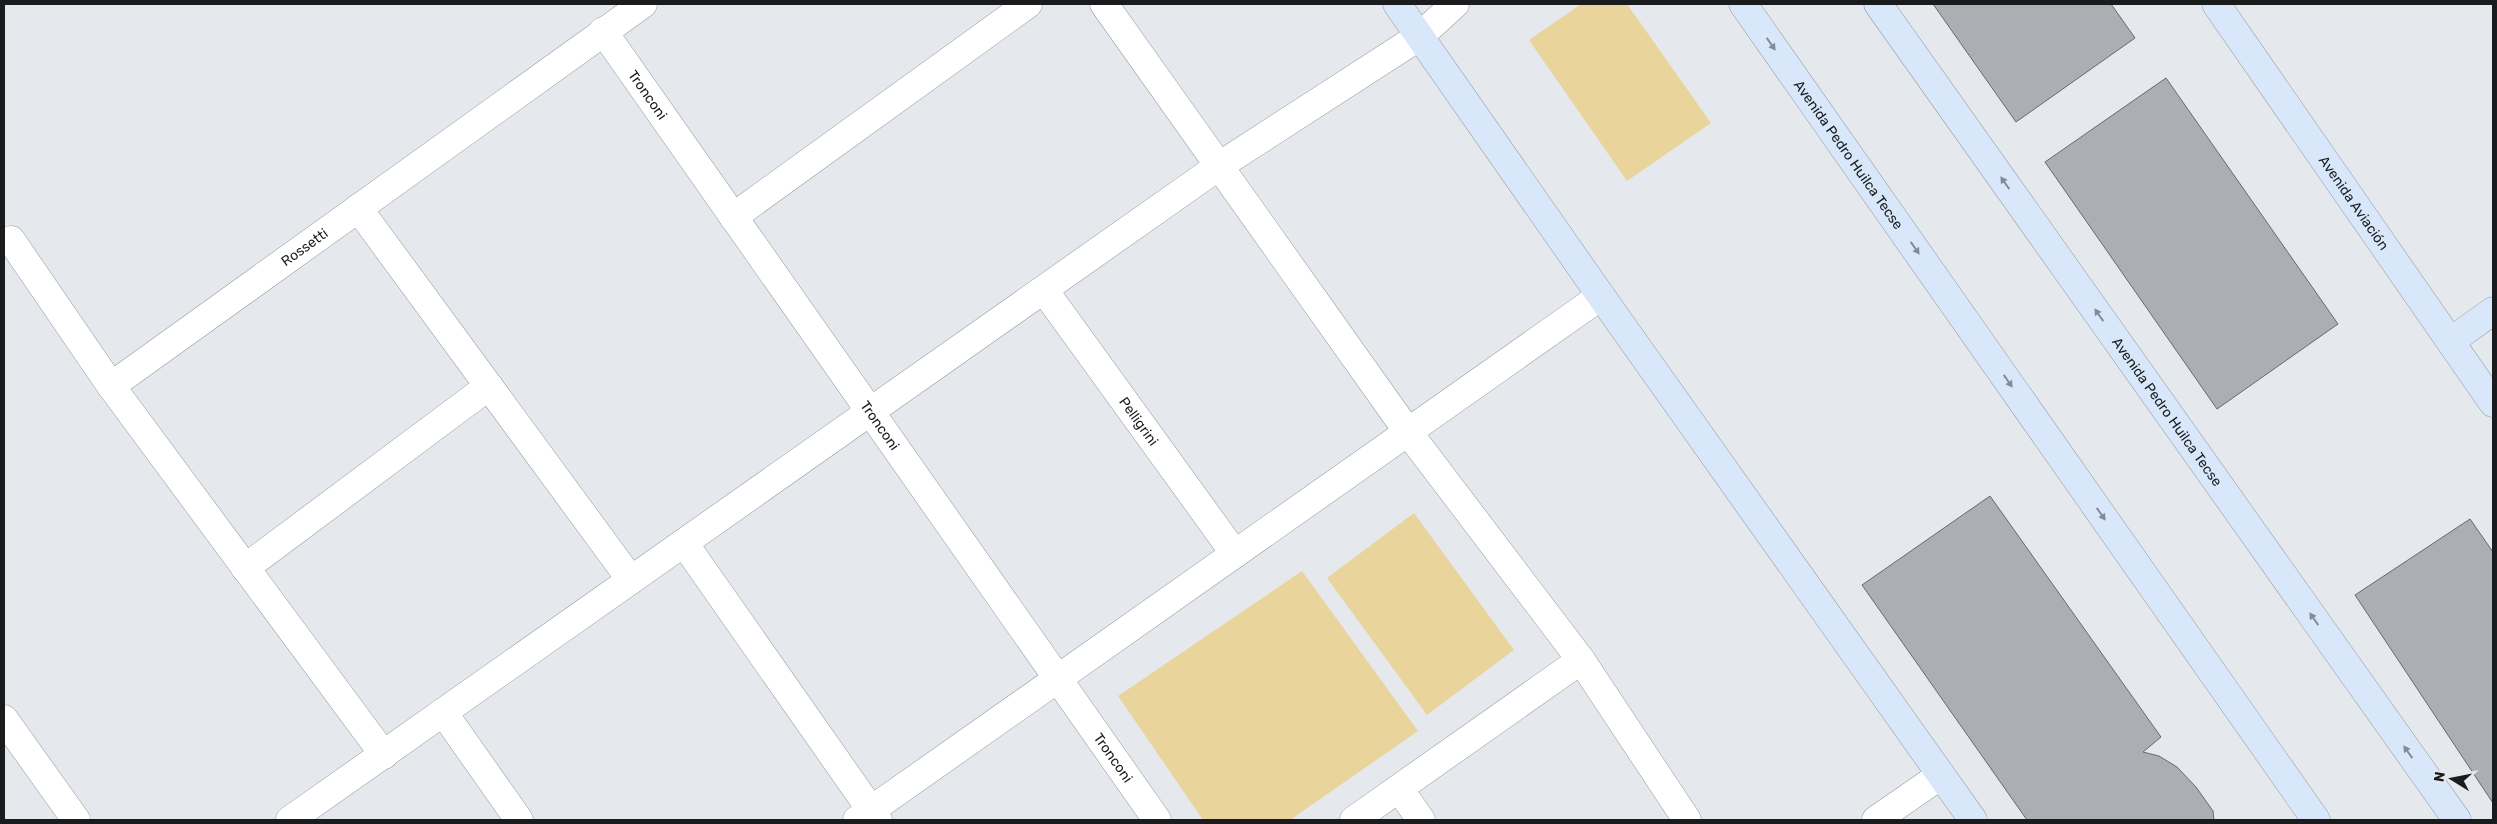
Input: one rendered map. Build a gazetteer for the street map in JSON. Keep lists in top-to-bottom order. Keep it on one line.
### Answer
{"streets":{"main road":["Avenida Pedro Huilca Tecse","Avenida Aviación"],"street":["Tronconi","Rossetti","Pelligrini"]},"crossings":[["Tronconi","Rossetti"]],"north":"left"}
